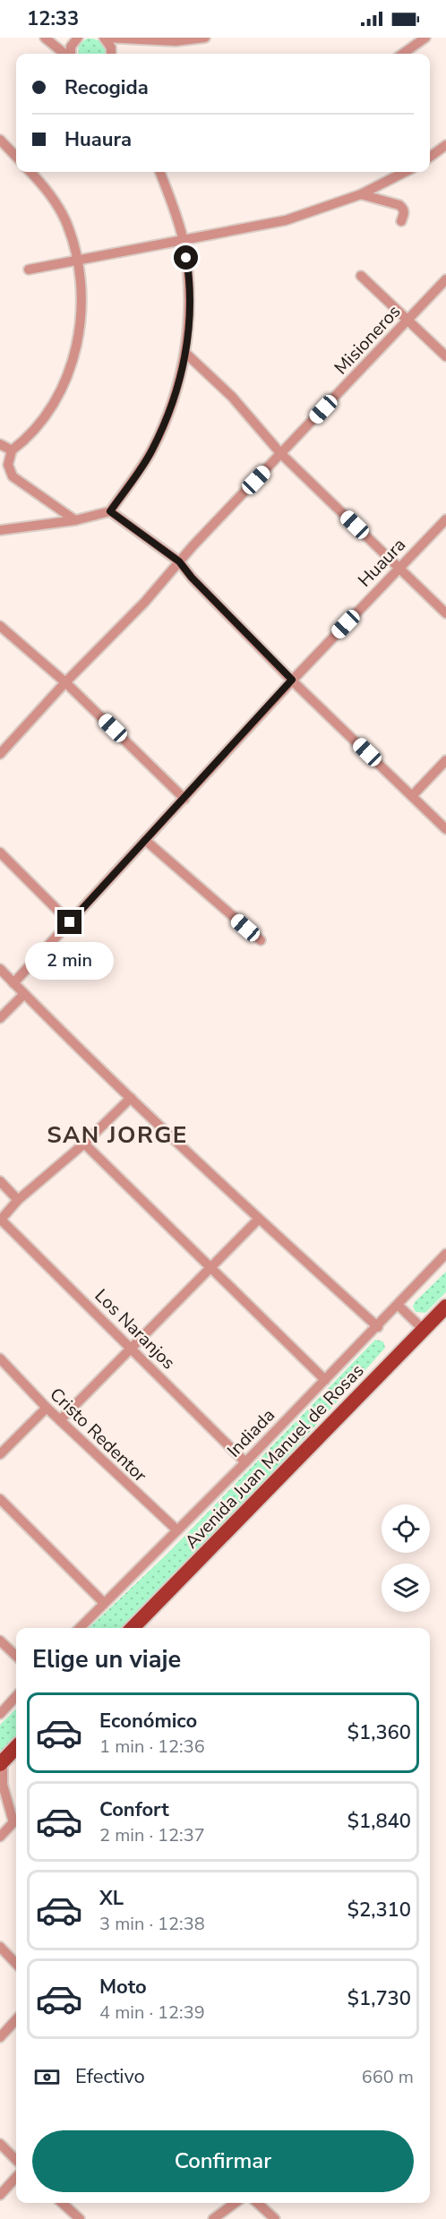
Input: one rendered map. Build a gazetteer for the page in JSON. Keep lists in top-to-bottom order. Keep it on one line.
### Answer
{"streets":{"main road":["Avenida Juan Manuel de Rosas"],"street":["Misioneros","Huaura","Los Naranjos","Indiada","Cristo Redentor"]},"crossings":[["Los Naranjos","Indiada"],["Indiada","Cristo Redentor"]],"districts":["SAN JORGE"],"page":{"status":"12:33","banner":["Recogida","Huaura"],"bubble":"2 min","heading":"Elige un viaje","list":[{"name":"Económico","note":"1 min · 12:36","value":"$1,360"},{"name":"Confort","note":"2 min · 12:37","value":"$1,840"},{"name":"XL","note":"3 min · 12:38","value":"$2,310"},{"name":"Moto","note":"4 min · 12:39","value":"$1,730"}],"pay":["Efectivo","660 m"],"buttons":"Confirmar"}}
